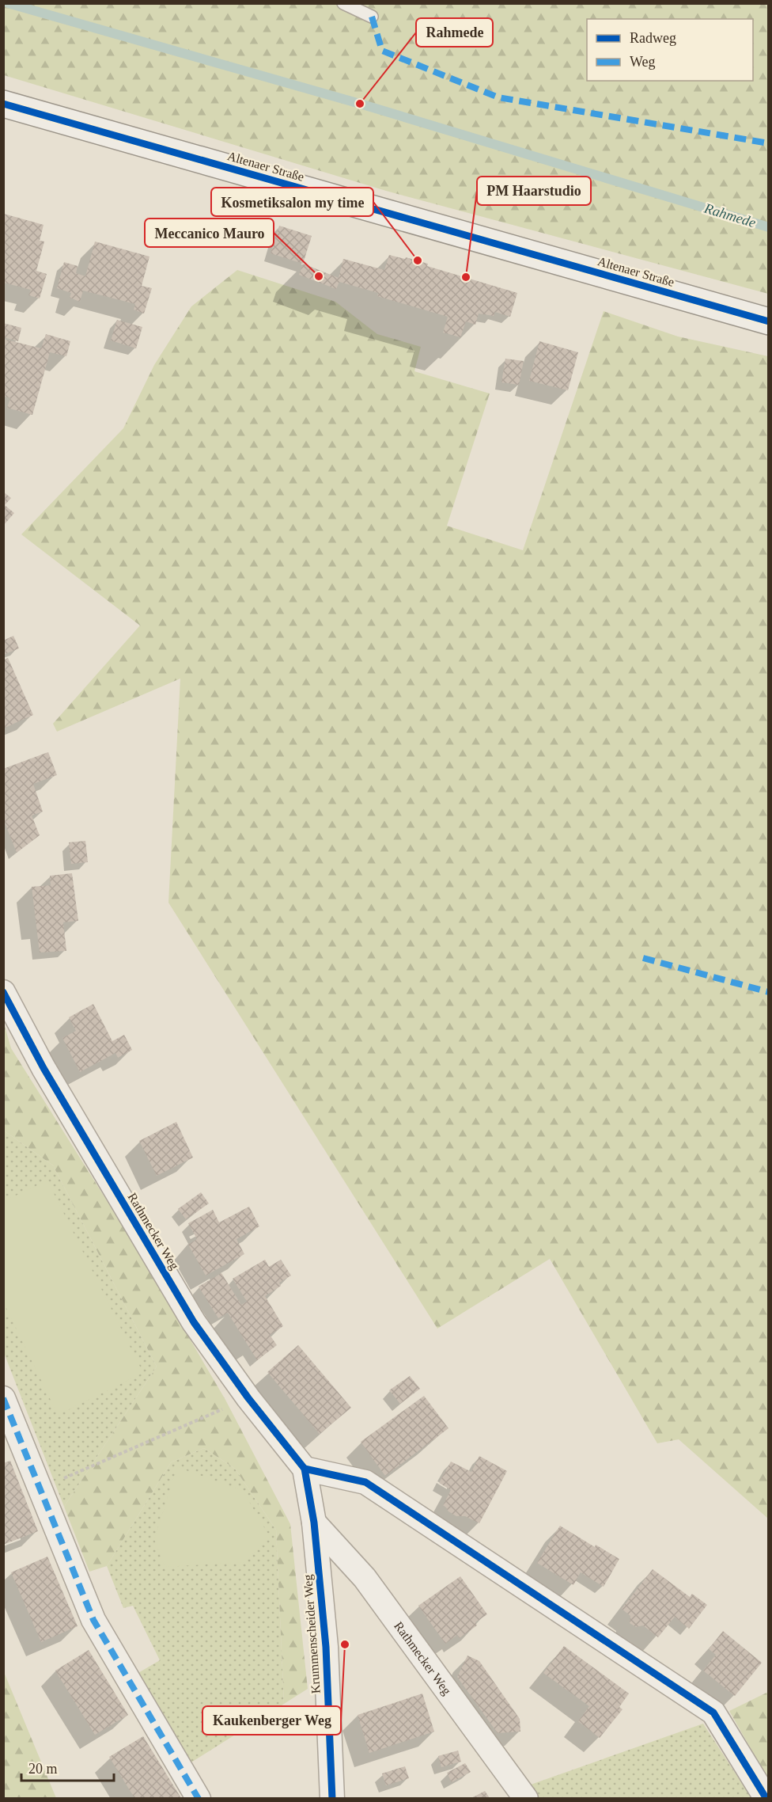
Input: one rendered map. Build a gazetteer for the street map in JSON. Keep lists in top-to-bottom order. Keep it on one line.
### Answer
{"streets":{"main road":["Altenaer Straße"],"street":["Rathmecker Weg","Krummenscheider Weg"]},"crossings":[["Rathmecker Weg","Krummenscheider Weg"]],"water":["Rahmede"],"places":["Rahmede","Kosmetiksalon my time","Meccanico Mauro","PM Haarstudio","Kaukenberger Weg"],"legend":["Radweg","Weg"],"scale_bar":"20 m"}
